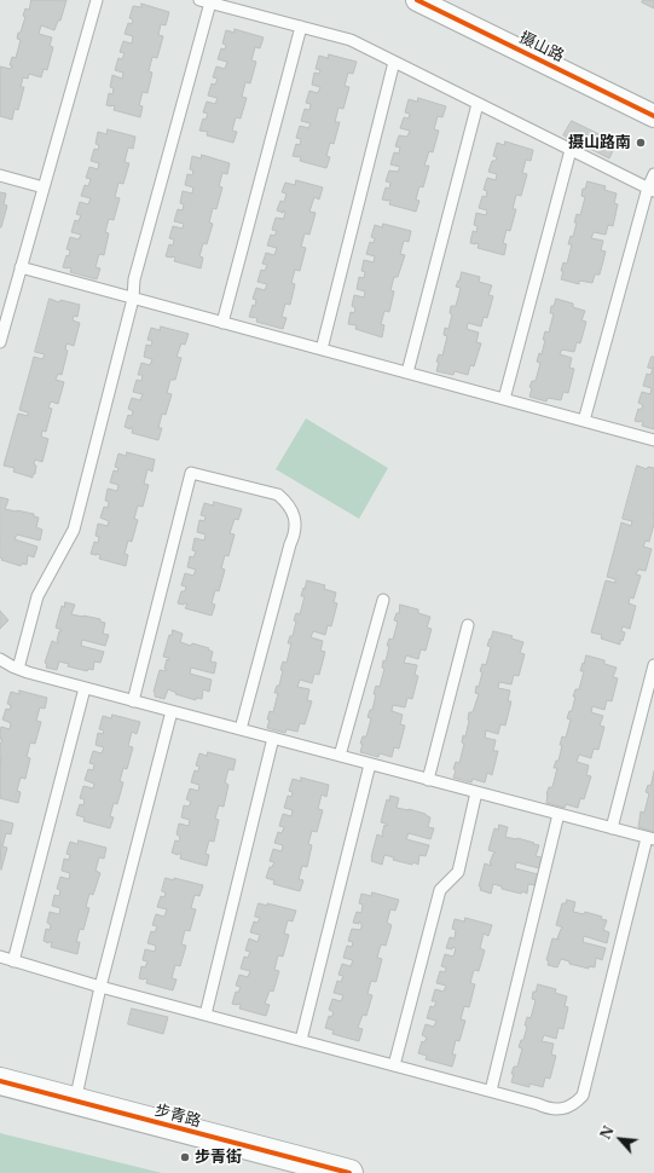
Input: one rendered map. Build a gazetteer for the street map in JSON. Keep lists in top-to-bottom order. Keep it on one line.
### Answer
{"streets":{"street":["摄山路","步青路"]},"places":["摄山路南","步青街"],"north":"top left"}
